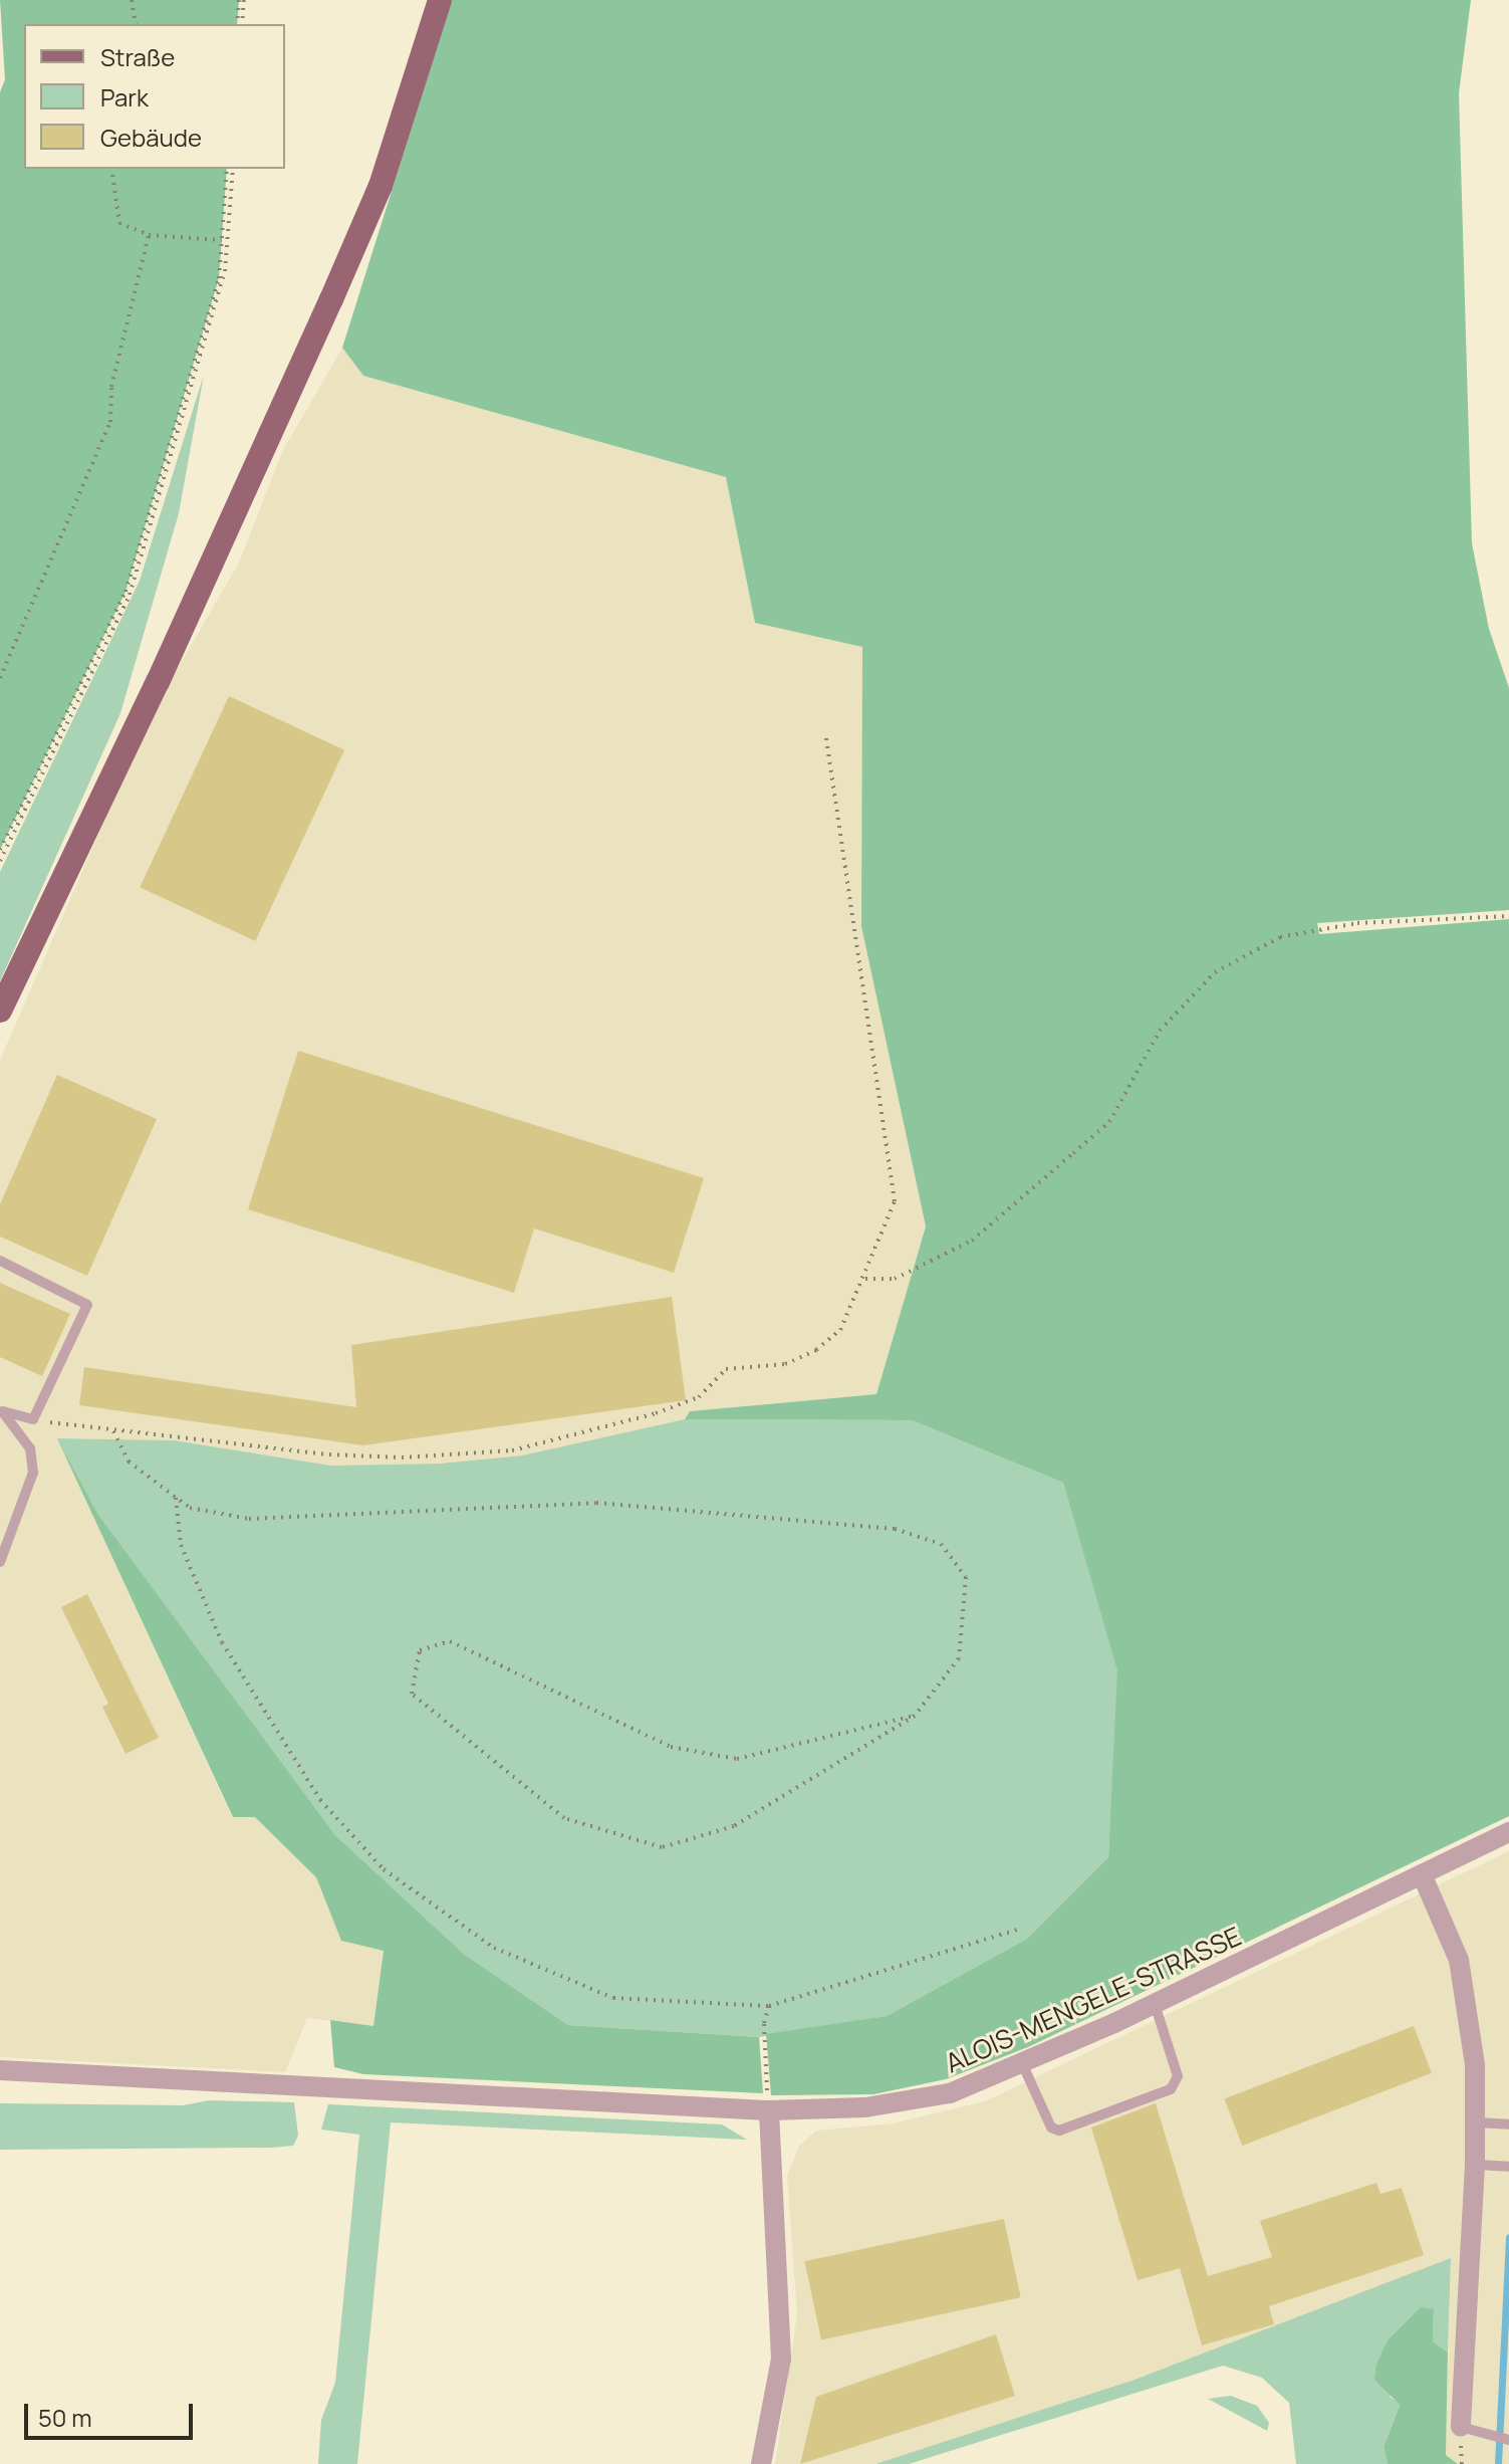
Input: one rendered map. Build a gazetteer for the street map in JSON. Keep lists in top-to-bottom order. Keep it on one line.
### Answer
{"streets":{"street":["ALOIS-MENGELE-STRASSE"]},"legend":["Straße","Park","Gebäude"],"scale_bar":"50 m"}
